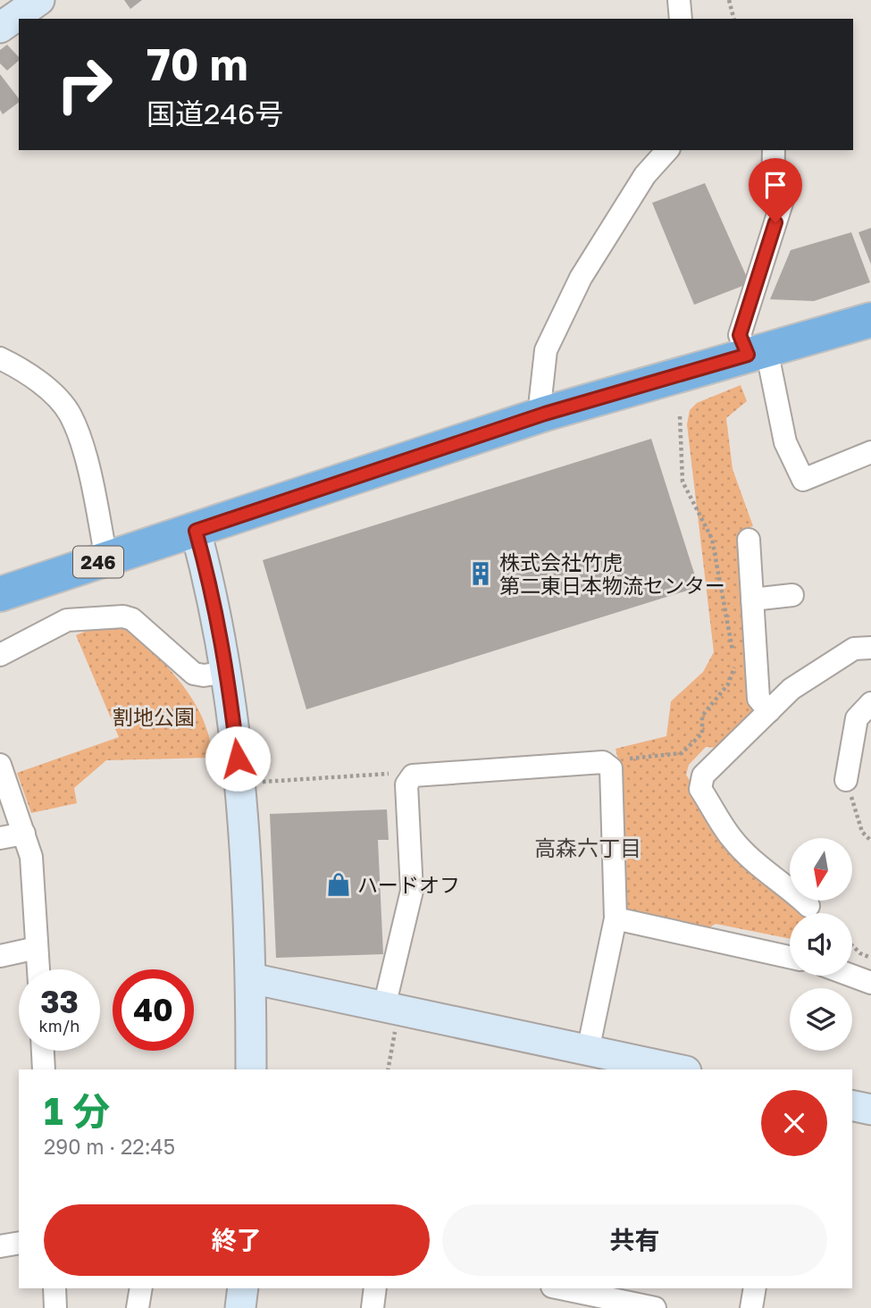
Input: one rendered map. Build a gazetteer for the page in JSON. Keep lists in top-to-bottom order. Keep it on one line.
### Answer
{"streets":{"highway":["246"]},"districts":["高森六丁目"],"parks":["割地公園"],"places":{"building":["株式会社竹虎 第二東日本物流センター"],"shop":["ハードオフ"]},"north":"bottom","page":{"turn":["70 m","国道246号"],"speed":"33 km/h","limit":"40","heading":["1 分","290 m · 22:45"],"buttons":["終了","共有"]}}
